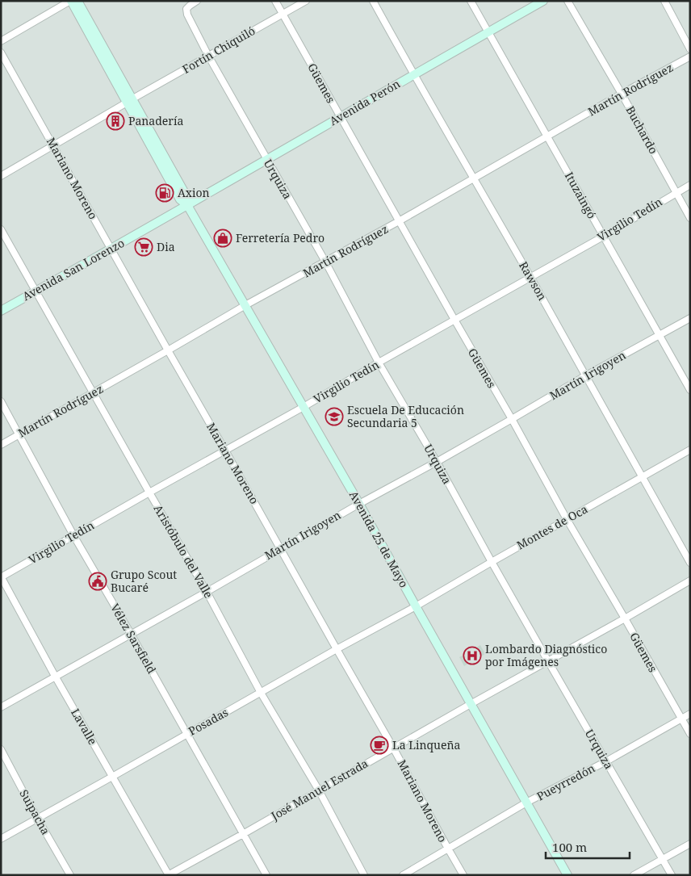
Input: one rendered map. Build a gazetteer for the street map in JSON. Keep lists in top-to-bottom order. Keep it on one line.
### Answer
{"streets":{"main road":["Avenida Perón","Avenida San Lorenzo","Avenida 25 de Mayo"],"street":["Fortín Chiquiló","Güemes","Martín Rodríguez","Buchardo","Mariano Moreno","Urquiza","Ituzaingó","Virgilio Tedín","Rawson","Martín Irigoyen","Montes de Oca","Aristóbulo del Valle","Vélez Sarsfield","Posadas","Lavalle","Pueyrredón","José Manuel Estrada","Suipacha"]},"crossings":[["Fortín Chiquiló","Güemes"],["Fortín Chiquiló","Mariano Moreno"],["Fortín Chiquiló","Urquiza"],["Fortín Chiquiló","Avenida 25 de Mayo"],["Güemes","Martín Rodríguez"],["Güemes","Avenida Perón"],["Güemes","Virgilio Tedín"],["Güemes","Martín Irigoyen"],["Güemes","Montes de Oca"],["Güemes","Pueyrredón"],["Güemes","José Manuel Estrada"],["Martín Rodríguez","Buchardo"],["Martín Rodríguez","Mariano Moreno"],["Martín Rodríguez","Urquiza"],["Martín Rodríguez","Ituzaingó"],["Martín Rodríguez","Rawson"],["Martín Rodríguez","Avenida 25 de Mayo"],["Martín Rodríguez","Aristóbulo del Valle"],["Martín Rodríguez","Vélez Sarsfield"],["Avenida Perón","Urquiza"],["Avenida Perón","Ituzaingó"],["Avenida Perón","Avenida San Lorenzo"],["Avenida Perón","Rawson"],["Avenida Perón","Avenida 25 de Mayo"],["Buchardo","Virgilio Tedín"],["Mariano Moreno","Virgilio Tedín"],["Mariano Moreno","Avenida San Lorenzo"],["Mariano Moreno","Martín Irigoyen"],["Mariano Moreno","Posadas"],["Mariano Moreno","Pueyrredón"],["Mariano Moreno","José Manuel Estrada"],["Urquiza","Virgilio Tedín"],["Urquiza","Martín Irigoyen"],["Urquiza","Montes de Oca"],["Urquiza","Pueyrredón"],["Urquiza","José Manuel Estrada"],["Ituzaingó","Virgilio Tedín"],["Ituzaingó","Martín Irigoyen"],["Virgilio Tedín","Rawson"],["Virgilio Tedín","Avenida 25 de Mayo"],["Virgilio Tedín","Aristóbulo del Valle"],["Virgilio Tedín","Vélez Sarsfield"],["Virgilio Tedín","Lavalle"],["Avenida San Lorenzo","Avenida 25 de Mayo"],["Avenida San Lorenzo","Aristóbulo del Valle"],["Rawson","Martín Irigoyen"],["Rawson","Montes de Oca"],["Martín Irigoyen","Avenida 25 de Mayo"],["Martín Irigoyen","Aristóbulo del Valle"],["Martín Irigoyen","Vélez Sarsfield"],["Martín Irigoyen","Lavalle"],["Montes de Oca","Avenida 25 de Mayo"],["Montes de Oca","Posadas"],["Avenida 25 de Mayo","Posadas"],["Avenida 25 de Mayo","Pueyrredón"],["Avenida 25 de Mayo","José Manuel Estrada"],["Aristóbulo del Valle","Posadas"],["Aristóbulo del Valle","José Manuel Estrada"],["Vélez Sarsfield","Posadas"],["Vélez Sarsfield","José Manuel Estrada"],["Posadas","Lavalle"],["Posadas","Suipacha"],["Lavalle","José Manuel Estrada"]],"places":{"building":["Panadería"],"fuel station":["Axion"],"shop":["Ferretería Pedro"],"supermarket":["Dia"],"school or university":["Escuela De Educación Secundaria 5"],"public building":["Grupo Scout Bucaré"],"hospital":["Lombardo Diagnóstico por Imágenes"],"cafe":["La Linqueña"]},"scale_bar":"100 m"}
